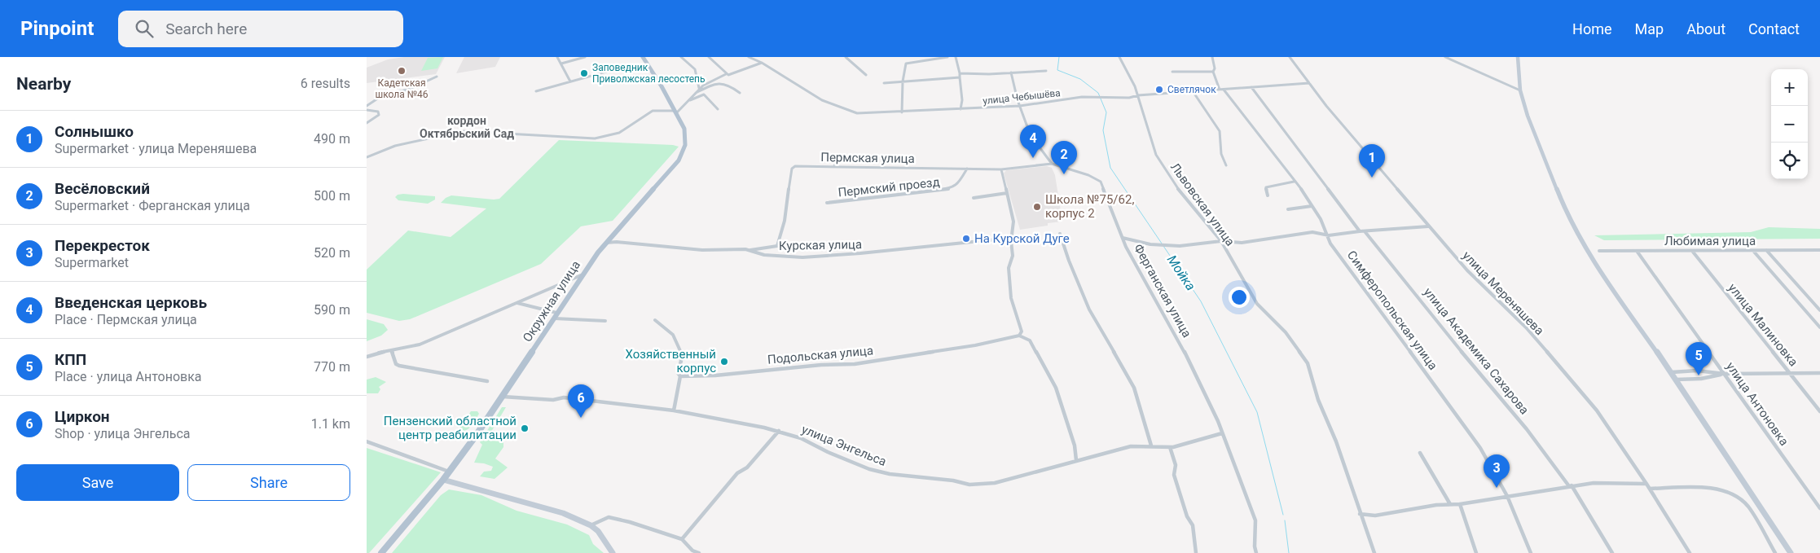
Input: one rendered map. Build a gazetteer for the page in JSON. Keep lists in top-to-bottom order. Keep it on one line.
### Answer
{"streets":{"main road":["Окружная улица"],"street":["улица Чебышёва","Пермская улица","Пермский проезд","Львовская улица","Любимая улица","Курская улица","Ферганская улица","улица Мереняшева","Симферопольская улица","улица Малиновка","улица Академика Сахарова","Подольская улица","улица Антоновка","улица Энгельса"]},"crossings":[["улица Чебышёва","Львовская улица"],["улица Чебышёва","улица Мереняшева"],["улица Чебышёва","Симферопольская улица"],["Пермская улица","Пермский проезд"],["Пермская улица","Курская улица"],["Пермская улица","Ферганская улица"],["Любимая улица","улица Малиновка"],["Любимая улица","улица Антоновка"],["Курская улица","Окружная улица"],["Ферганская улица","улица Энгельса"],["Окружная улица","улица Энгельса"]],"districts":["кордон Октябрьский Сад"],"water":["Мойка"],"places":["Кадетская школа №46","Заповедник Приволжская лесостепь","Светлячок","Школа №75/62, корпус 2","На Курской Дуге","Хозяйственный корпус","Пензенский областной центр реабилитации"],"page":{"header":"Pinpoint","search":"Search here","nav":["Home","Map","About","Contact"],"heading":["Nearby","6 results"],"map_buttons":["+","−"],"list":[{"mark":"1","name":"Солнышко","note":"Supermarket · улица Мереняшева","value":"490 m"},{"mark":"2","name":"Весёловский","note":"Supermarket · Ферганская улица","value":"500 m"},{"mark":"3","name":"Перекресток","note":"Supermarket","value":"520 m"},{"mark":"4","name":"Введенская церковь","note":"Place · Пермская улица","value":"590 m"},{"mark":"5","name":"КПП","note":"Place · улица Антоновка","value":"770 m"},{"mark":"6","name":"Циркон","note":"Shop · улица Энгельса","value":"1.1 km"}],"pins":["4","2","1","5","6","3"],"buttons":["Save","Share"]}}
